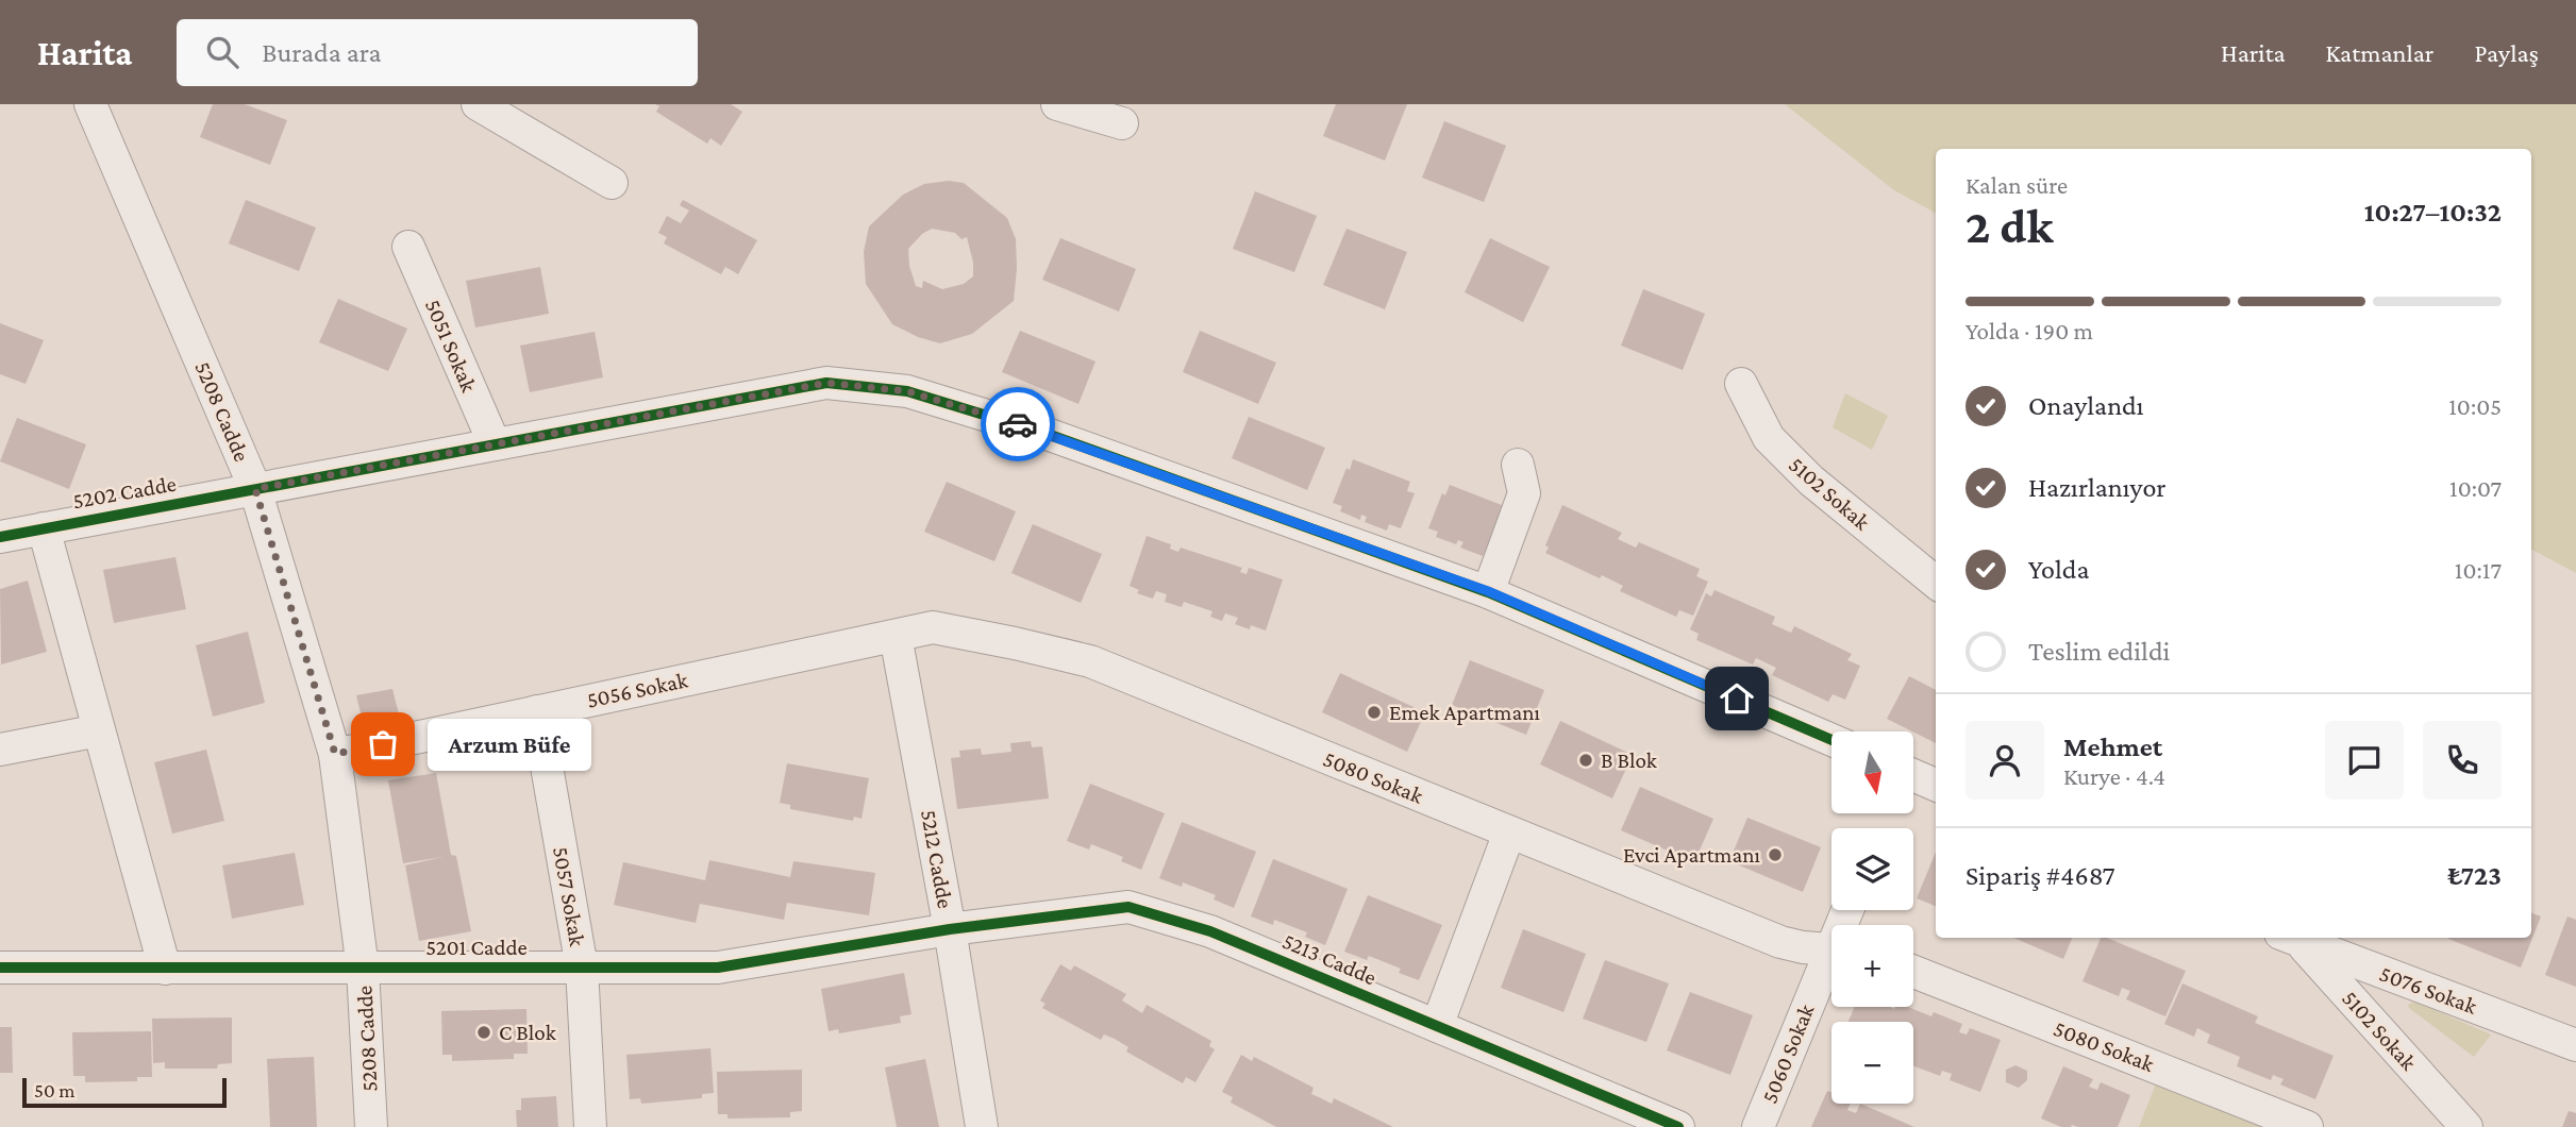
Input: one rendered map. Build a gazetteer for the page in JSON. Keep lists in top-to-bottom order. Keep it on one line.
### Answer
{"streets":{"street":["5051 Sokak","5208 Cadde","5202 Cadde","5102 Sokak","5056 Sokak","5080 Sokak","5212 Cadde","5057 Sokak","5201 Cadde","5213 Cadde","5076 Sokak","5060 Sokak"]},"crossings":[["5208 Cadde","5202 Cadde"],["5208 Cadde","5056 Sokak"],["5208 Cadde","5201 Cadde"],["5056 Sokak","5080 Sokak"],["5056 Sokak","5212 Cadde"],["5056 Sokak","5057 Sokak"],["5080 Sokak","5212 Cadde"],["5212 Cadde","5201 Cadde"],["5212 Cadde","5213 Cadde"],["5057 Sokak","5201 Cadde"],["5201 Cadde","5213 Cadde"]],"places":["Emek Apartmanı","Arzum Büfe","B Blok","Evci Apartmanı","C Blok"],"scale_bar":"50 m","north":"bottom","page":{"header":"Harita","search":"Burada ara","nav":["Harita","Katmanlar","Paylaş"],"heading":["2 dk","Kalan süre","10:27–10:32"],"panel":["Mehmet","Kurye · 4.4","Sipariş #4687","₺723"],"bar":"Yolda · 190 m","list":[["Onaylandı","10:05"],["Hazırlanıyor","10:07"],["Yolda","10:17"],"Teslim edildi"],"bubble":"Arzum Büfe","map_buttons":["+","−"],"scale":"50 m"}}
